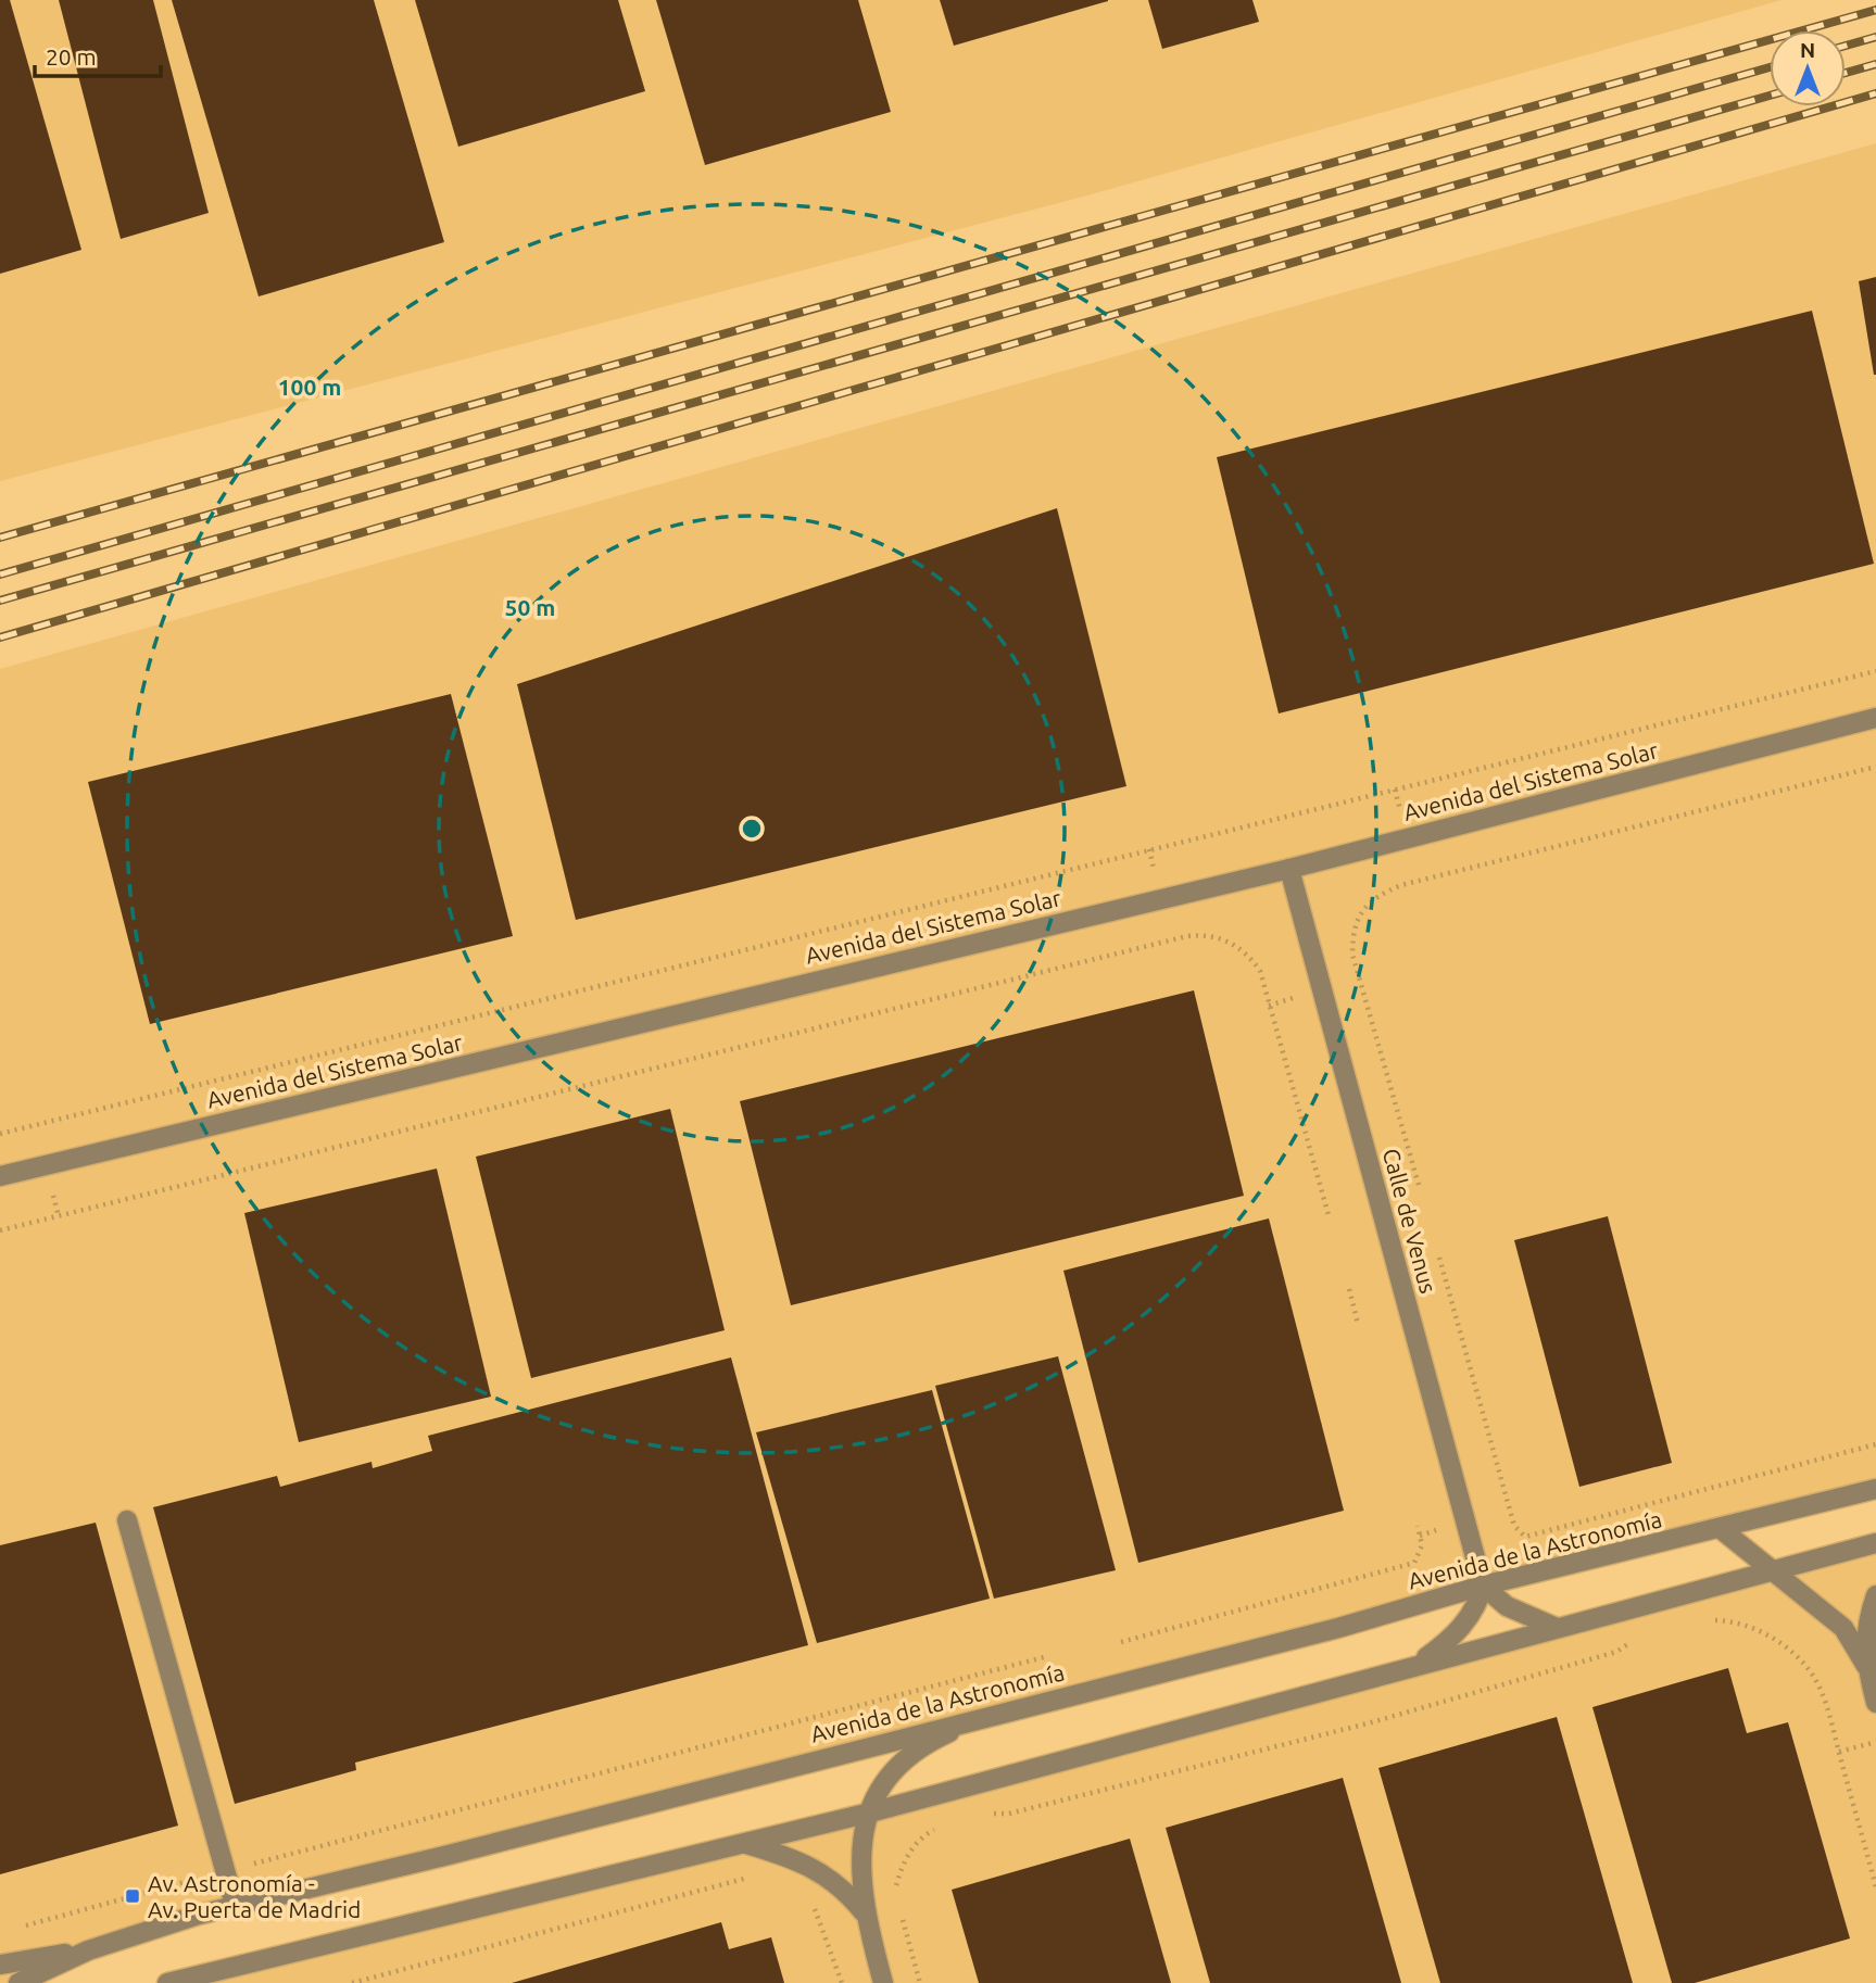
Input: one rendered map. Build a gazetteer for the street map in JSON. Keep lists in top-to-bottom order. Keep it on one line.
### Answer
{"streets":{"street":["Avenida del Sistema Solar","Calle de Venus","Avenida de la Astronomía"]},"crossings":[["Avenida del Sistema Solar","Calle de Venus"],["Calle de Venus","Avenida de la Astronomía"]],"places":{"transit":["Av. Astronomía - Av. Puerta de Madrid"]},"scale_bar":"20 m","north":"top","rings":["100 m","50 m"]}
